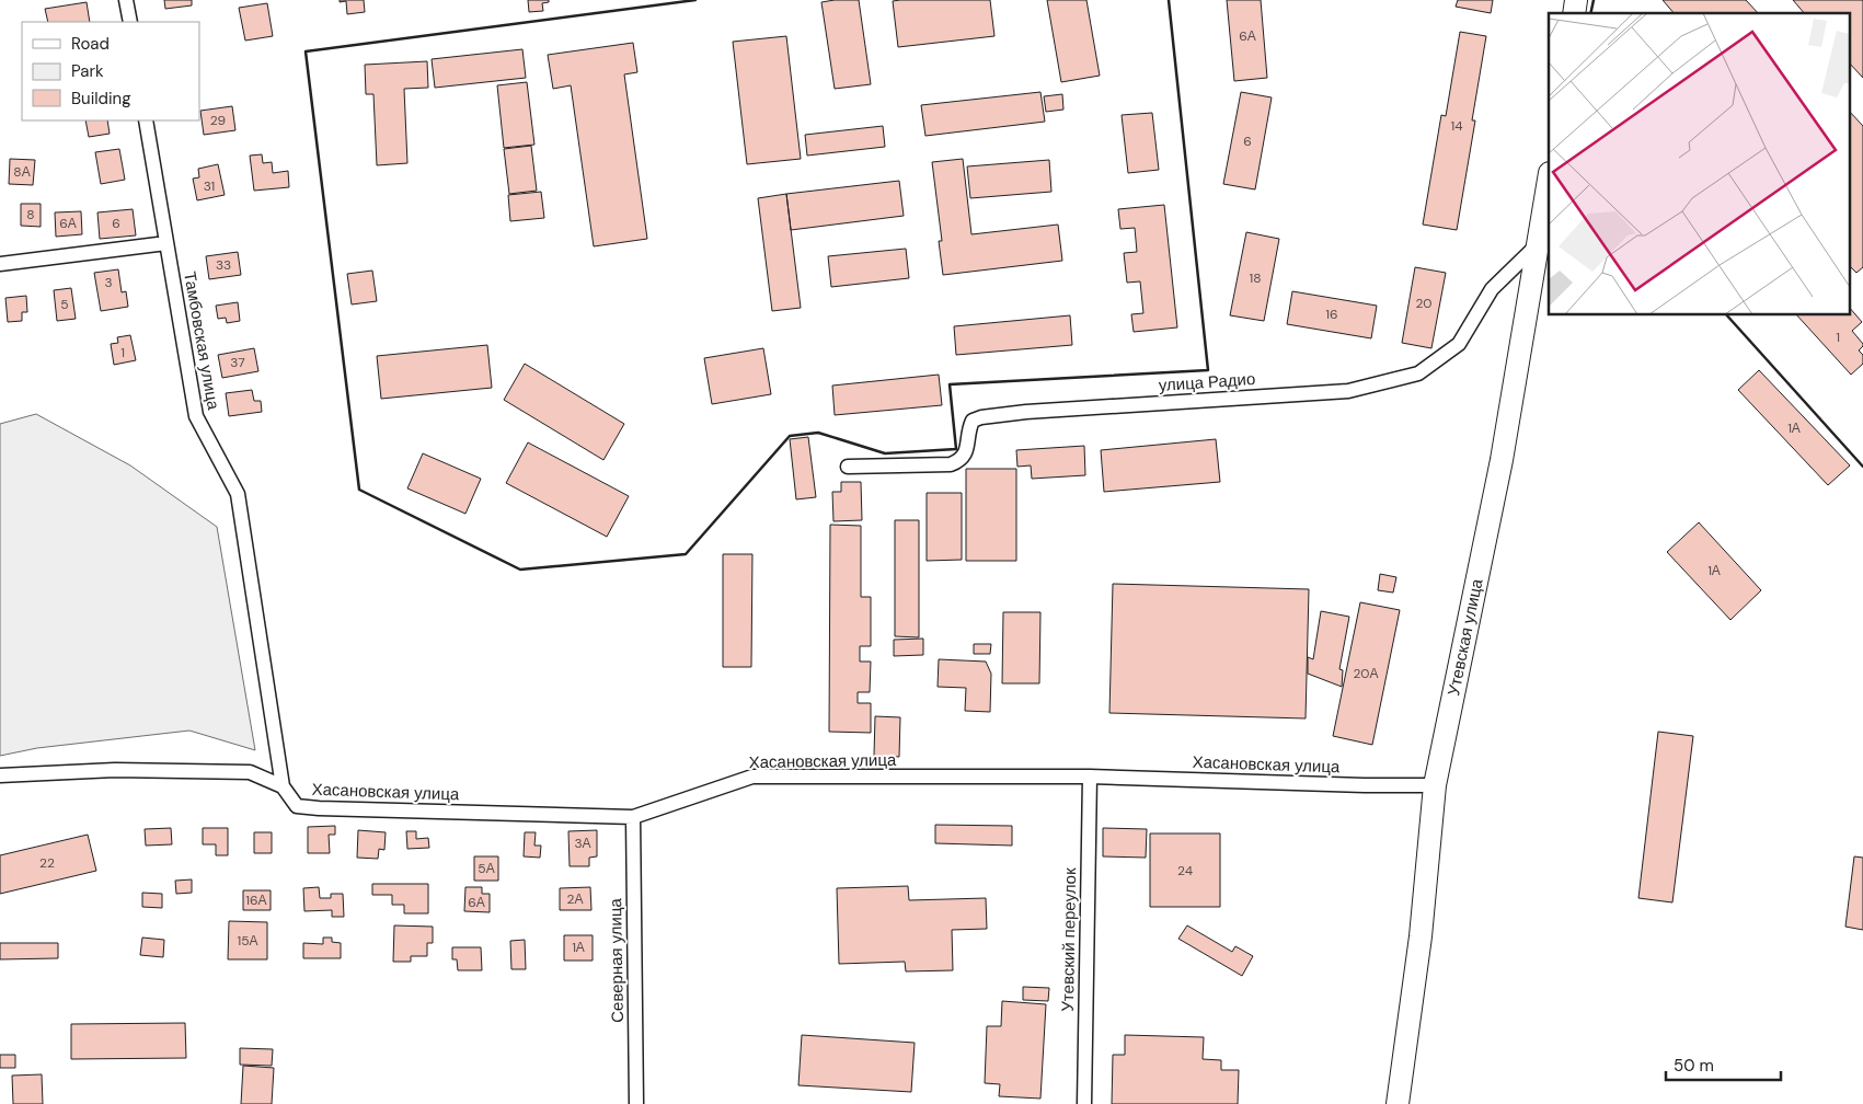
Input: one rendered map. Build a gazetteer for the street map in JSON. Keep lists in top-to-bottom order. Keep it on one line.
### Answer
{"streets":{"main road":["Утевская улица"],"street":["Тамбовская улица","улица Радио","Хасановская улица","Утевский переулок","Северная улица"]},"crossings":[["Тамбовская улица","Хасановская улица"],["улица Радио","Утевская улица"],["Утевская улица","Хасановская улица"],["Хасановская улица","Утевский переулок"],["Хасановская улица","Северная улица"]],"house_numbers":["6А","29","14","6","8А","31","8","6А","6","33","18","3","20","5","16","1","1","37","1А","1А","20А","3А","22","5А","24","2А","16А","6А","15А","1А"],"legend":["Road","Park","Building"],"scale_bar":"50 m"}
